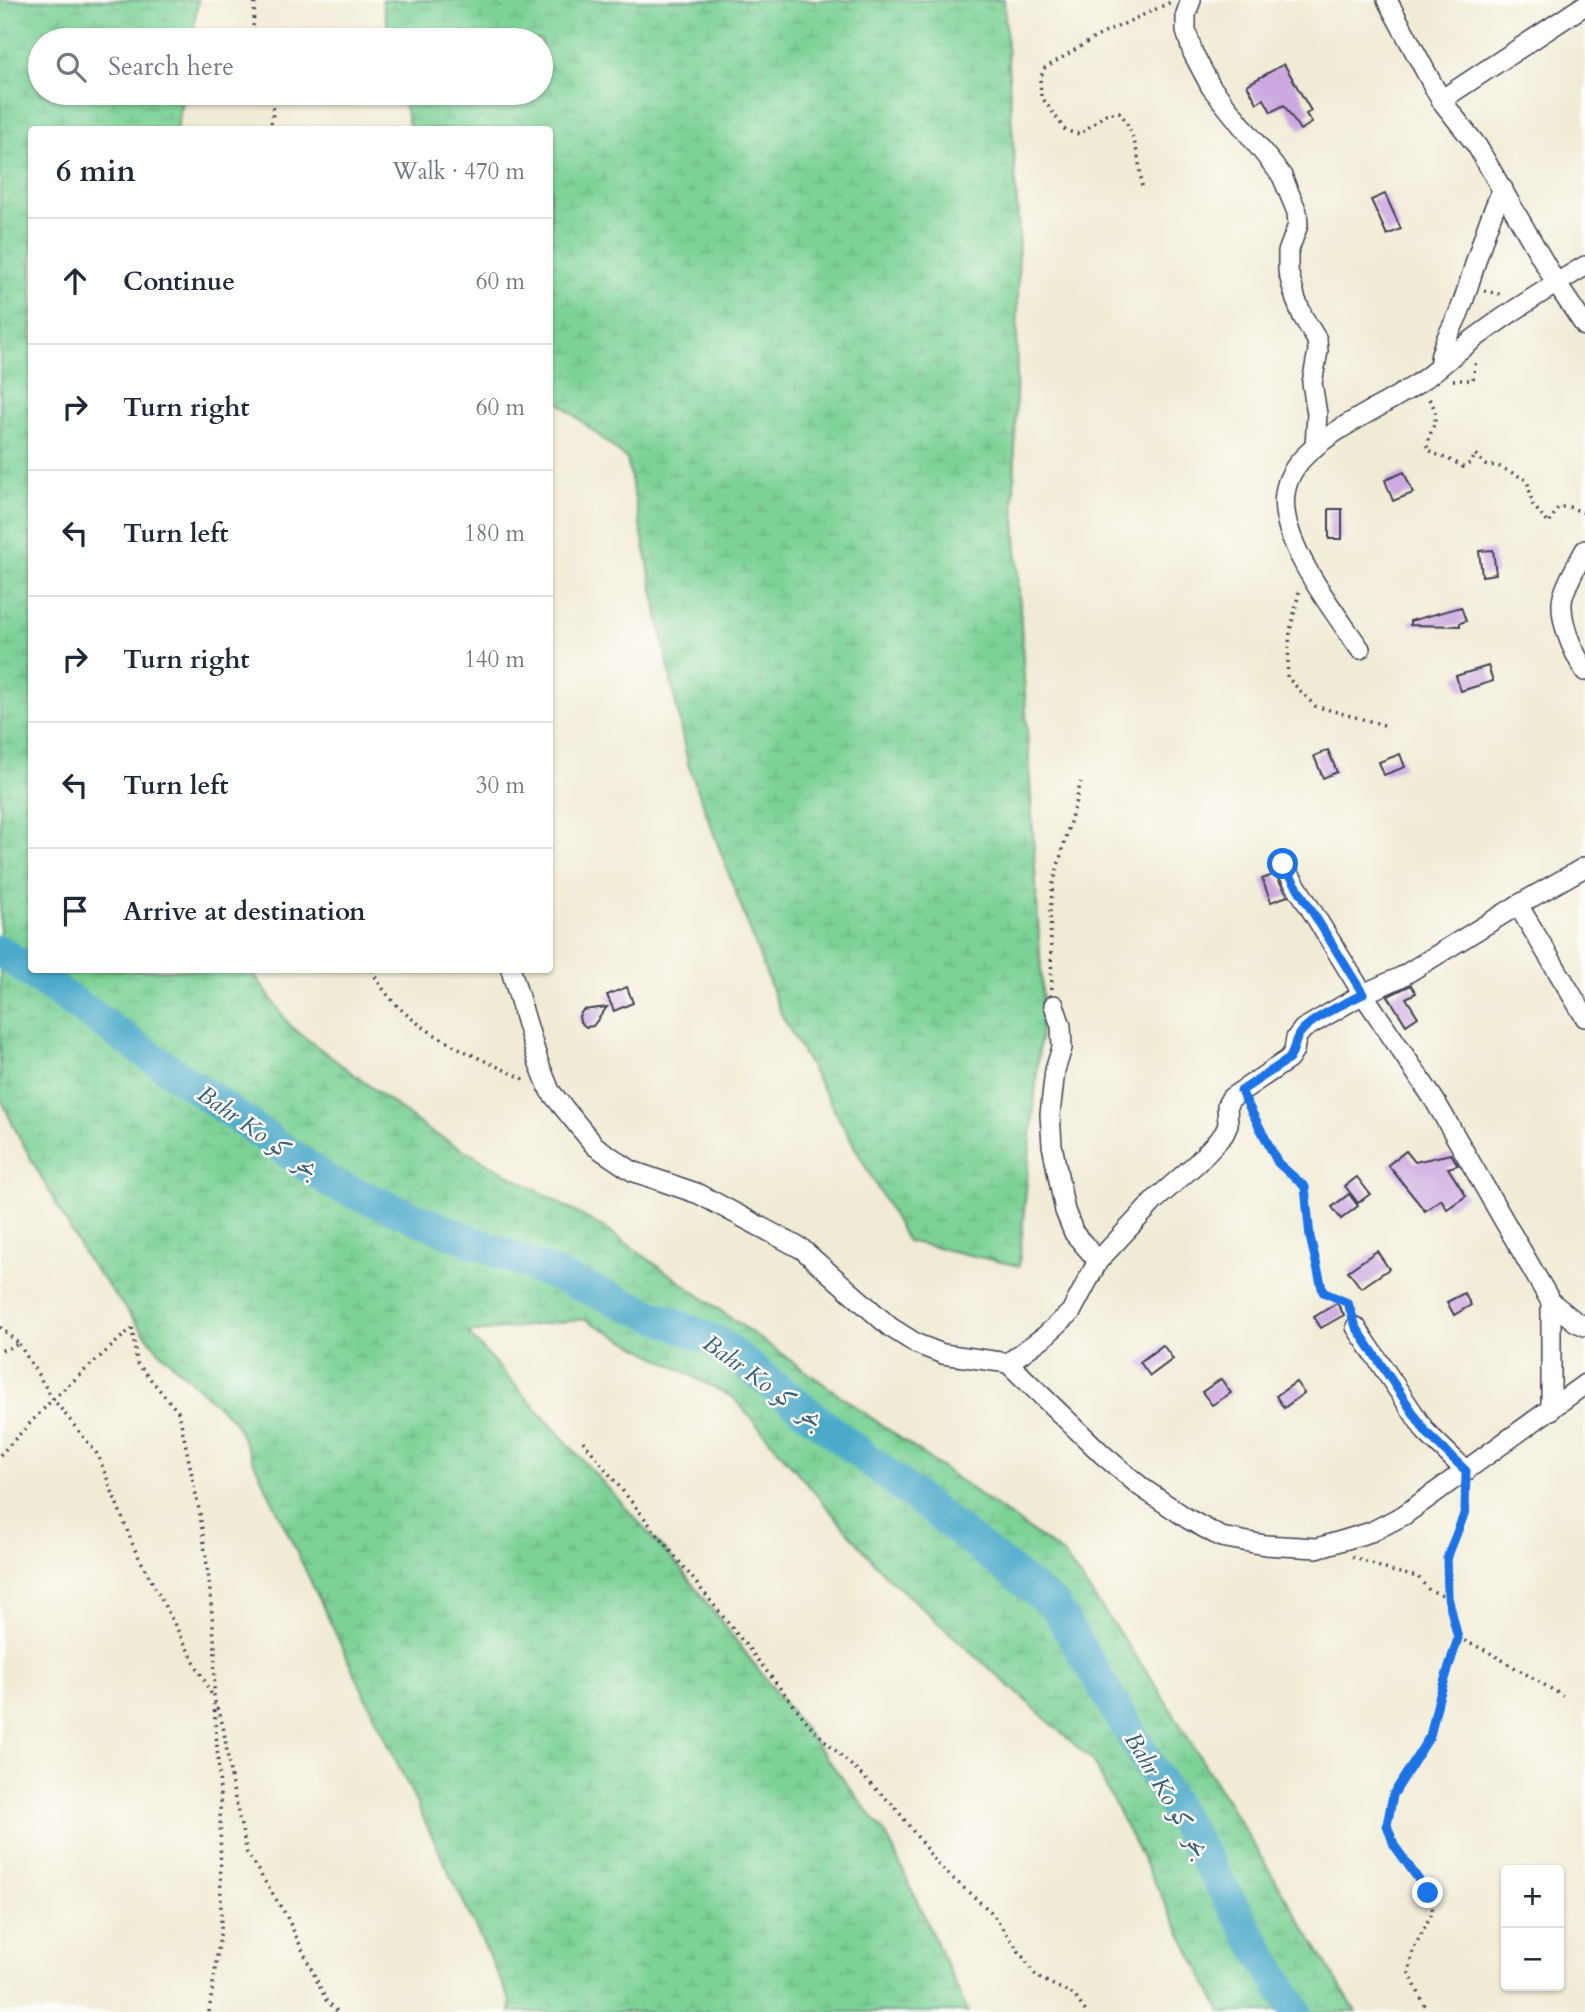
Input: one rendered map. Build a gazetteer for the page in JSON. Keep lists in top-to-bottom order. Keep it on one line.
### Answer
{"water":["Bahr Ko بحر كو"],"page":{"search":"Search here","heading":["6 min","Walk · 470 m"],"list":[["Continue","60 m"],["Turn right","60 m"],["Turn left","180 m"],["Turn right","140 m"],["Turn left","30 m"],"Arrive at destination"],"map_buttons":["+","−"]}}
